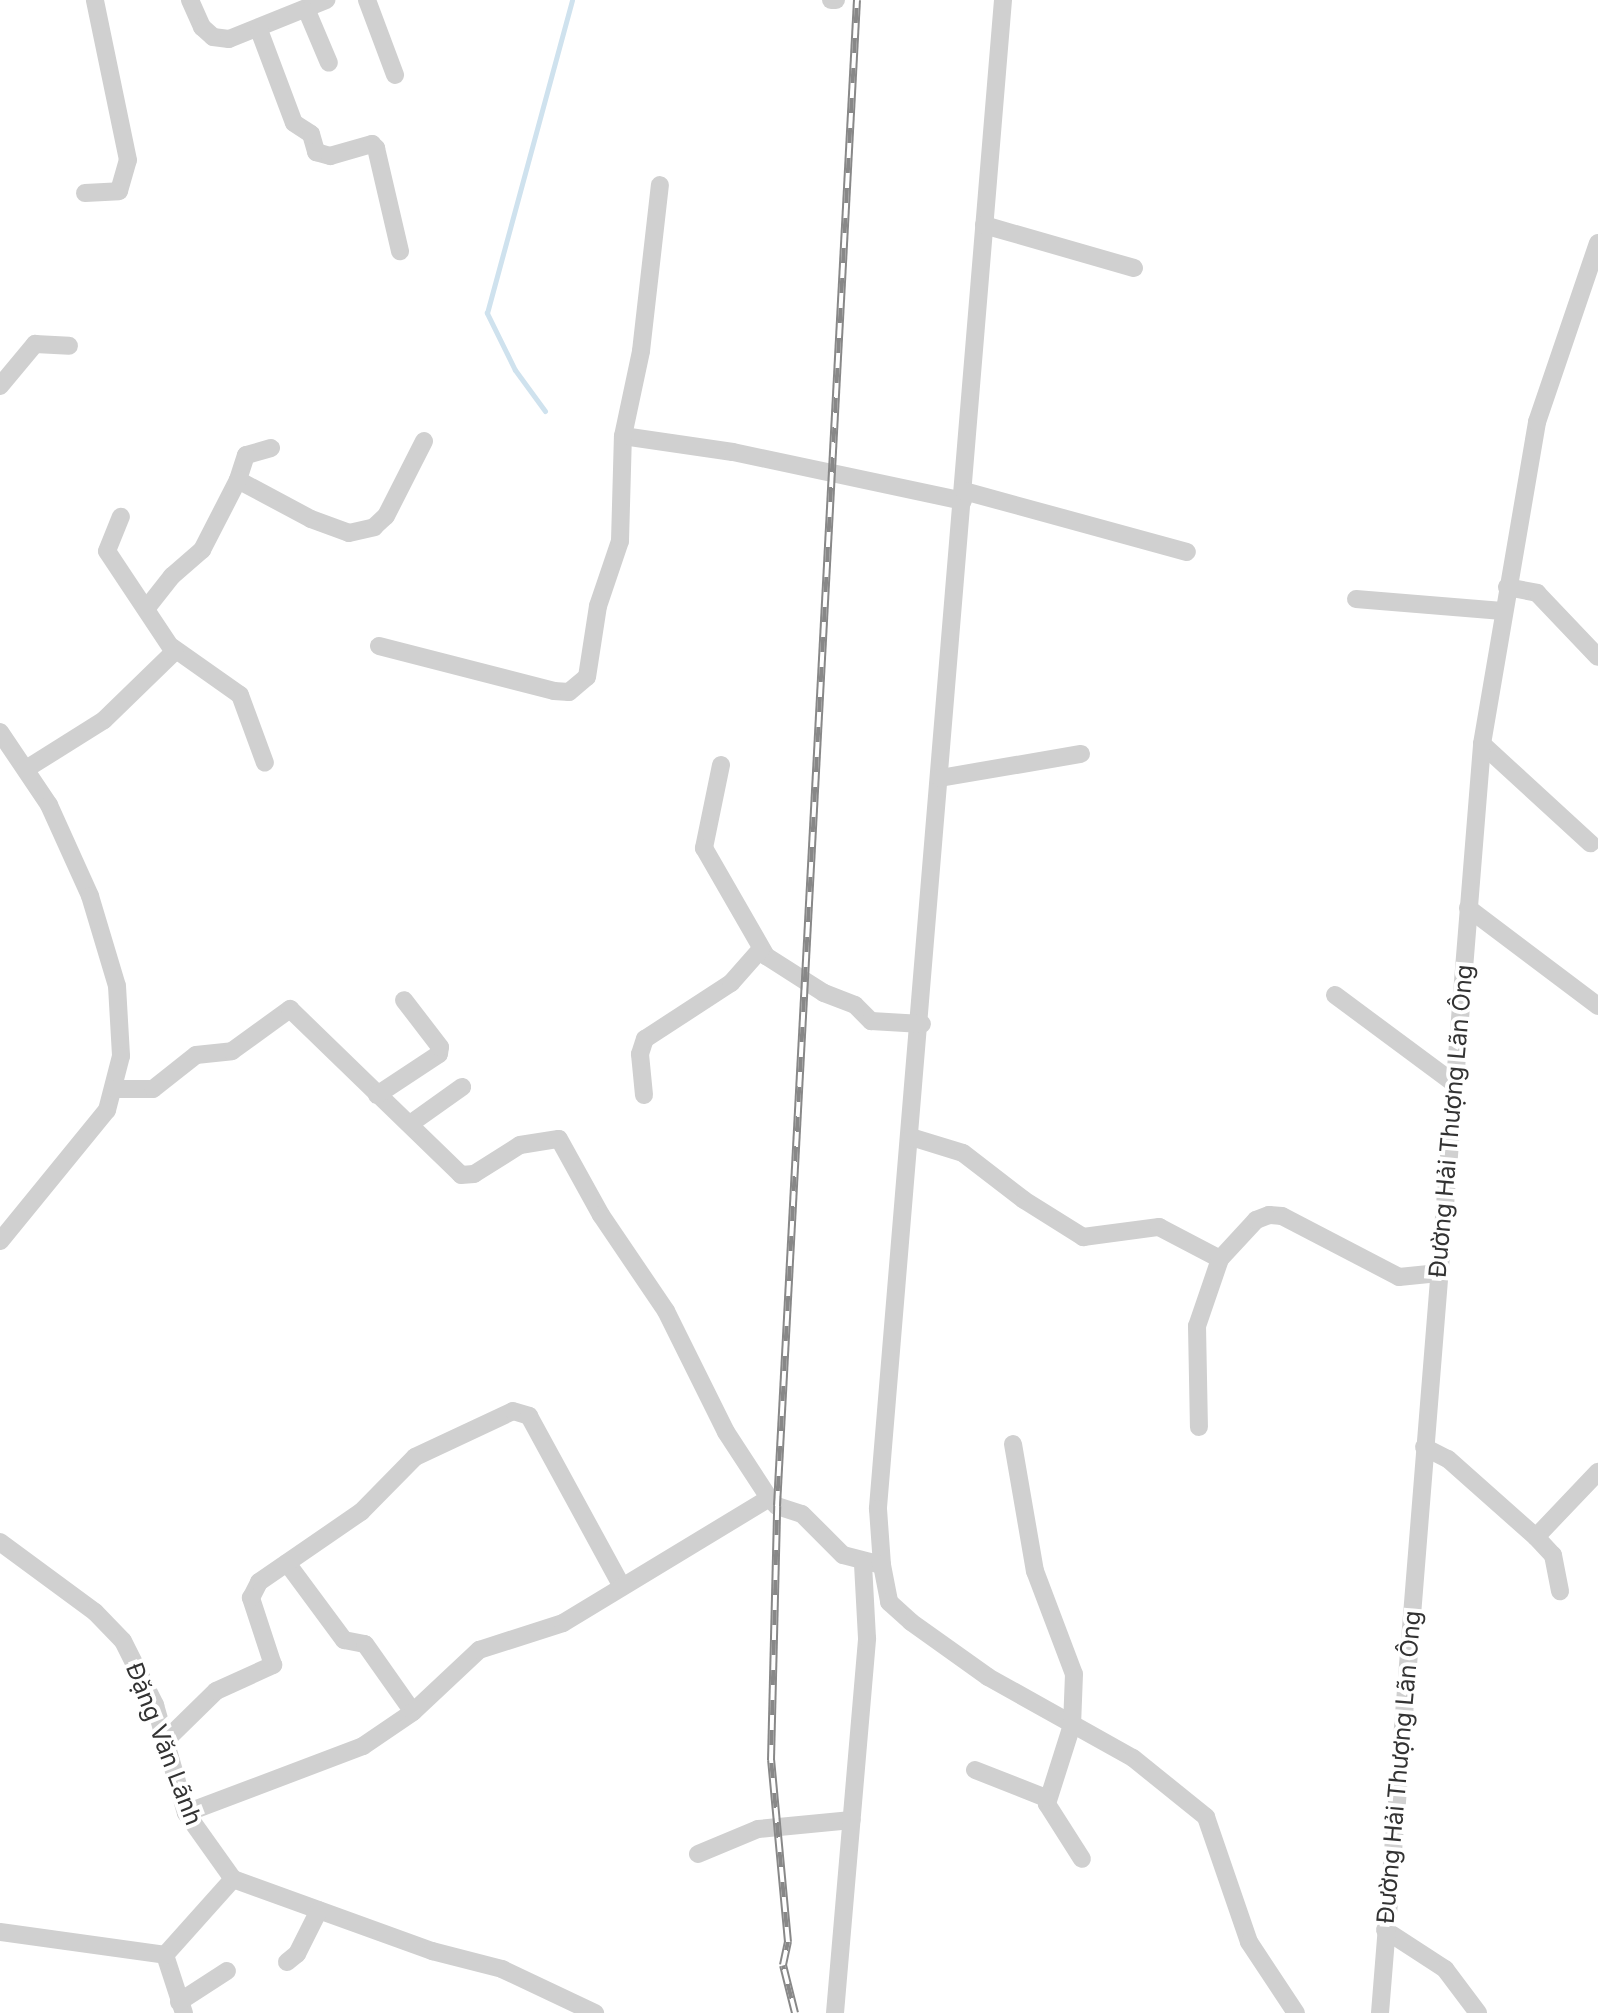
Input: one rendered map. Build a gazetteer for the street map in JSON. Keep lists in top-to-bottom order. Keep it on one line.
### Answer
{"streets":{"street":["Đường Hải Thượng Lãn Ông","Đặng Văn Lãnh"]}}
